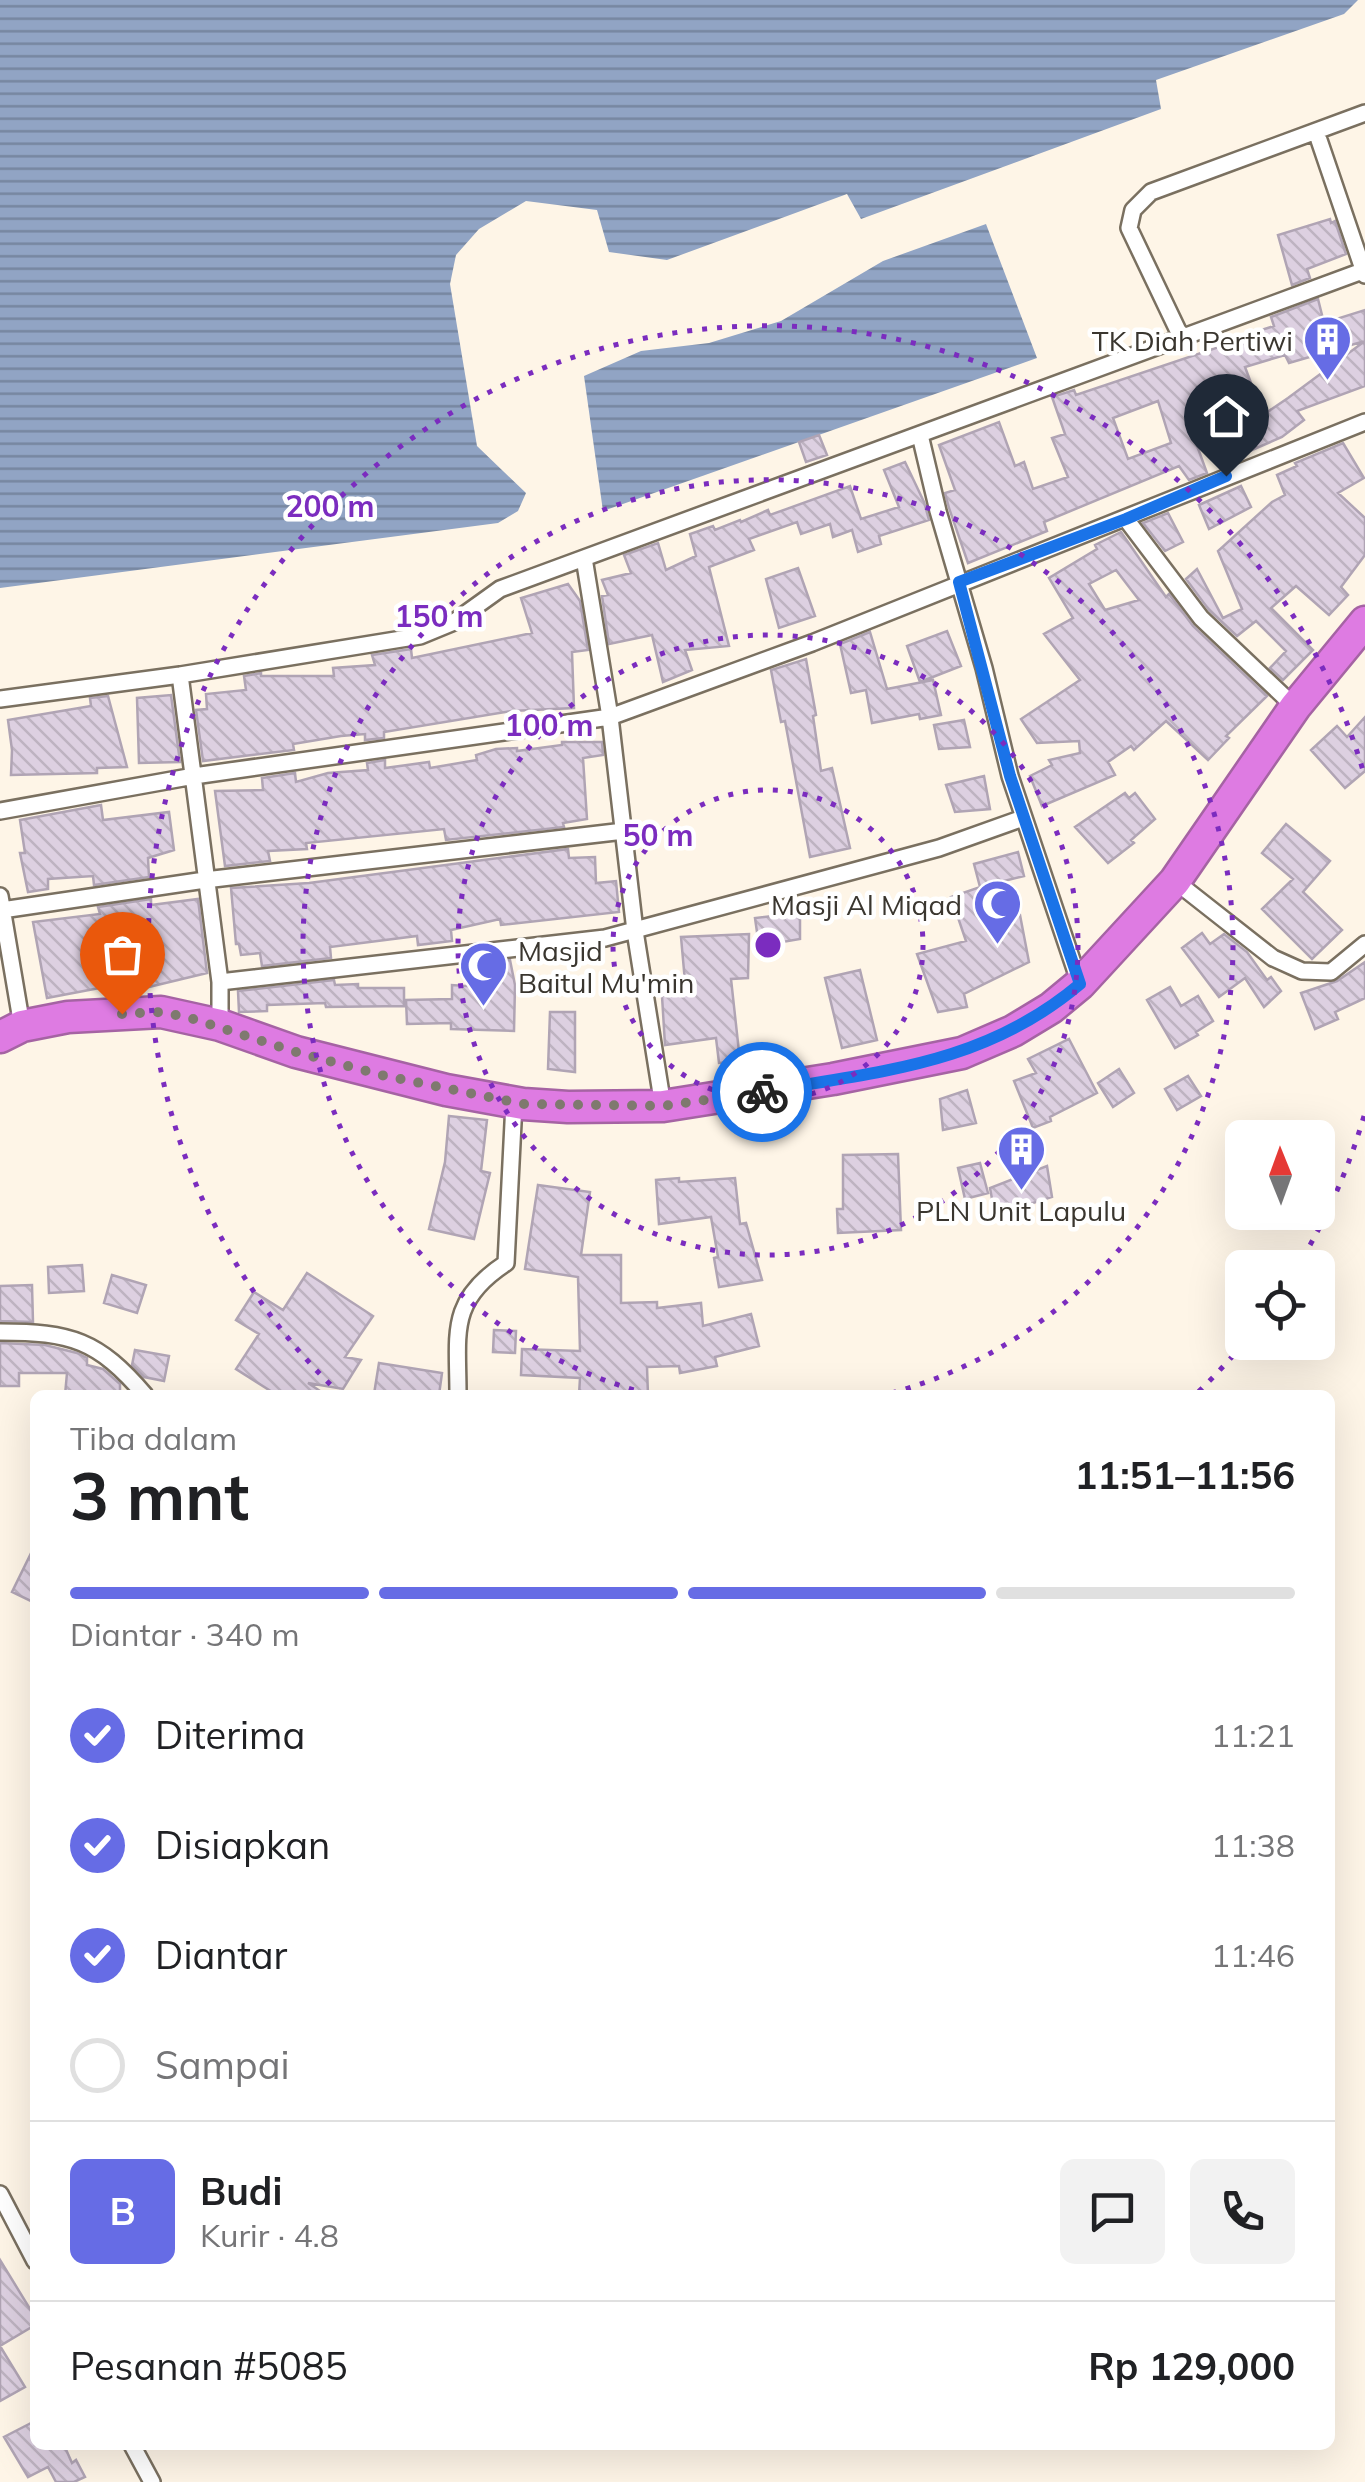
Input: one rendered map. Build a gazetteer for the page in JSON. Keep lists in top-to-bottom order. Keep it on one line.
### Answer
{"places":{"building":["TK Diah Pertiwi","PLN Unit Lapulu"],"mosque":["Masji Al Miqad","Masjid Baitul Mu'min"]},"north":"top","page":{"heading":["3 mnt","Tiba dalam","11:51–11:56"],"panel":["Budi","Kurir · 4.8","Pesanan #5085","Rp 129,000"],"bar":"Diantar · 340 m","list":[["Diterima","11:21"],["Disiapkan","11:38"],["Diantar","11:46"],"Sampai"],"round":"B"},"rings":["200 m","150 m","100 m","50 m"]}
